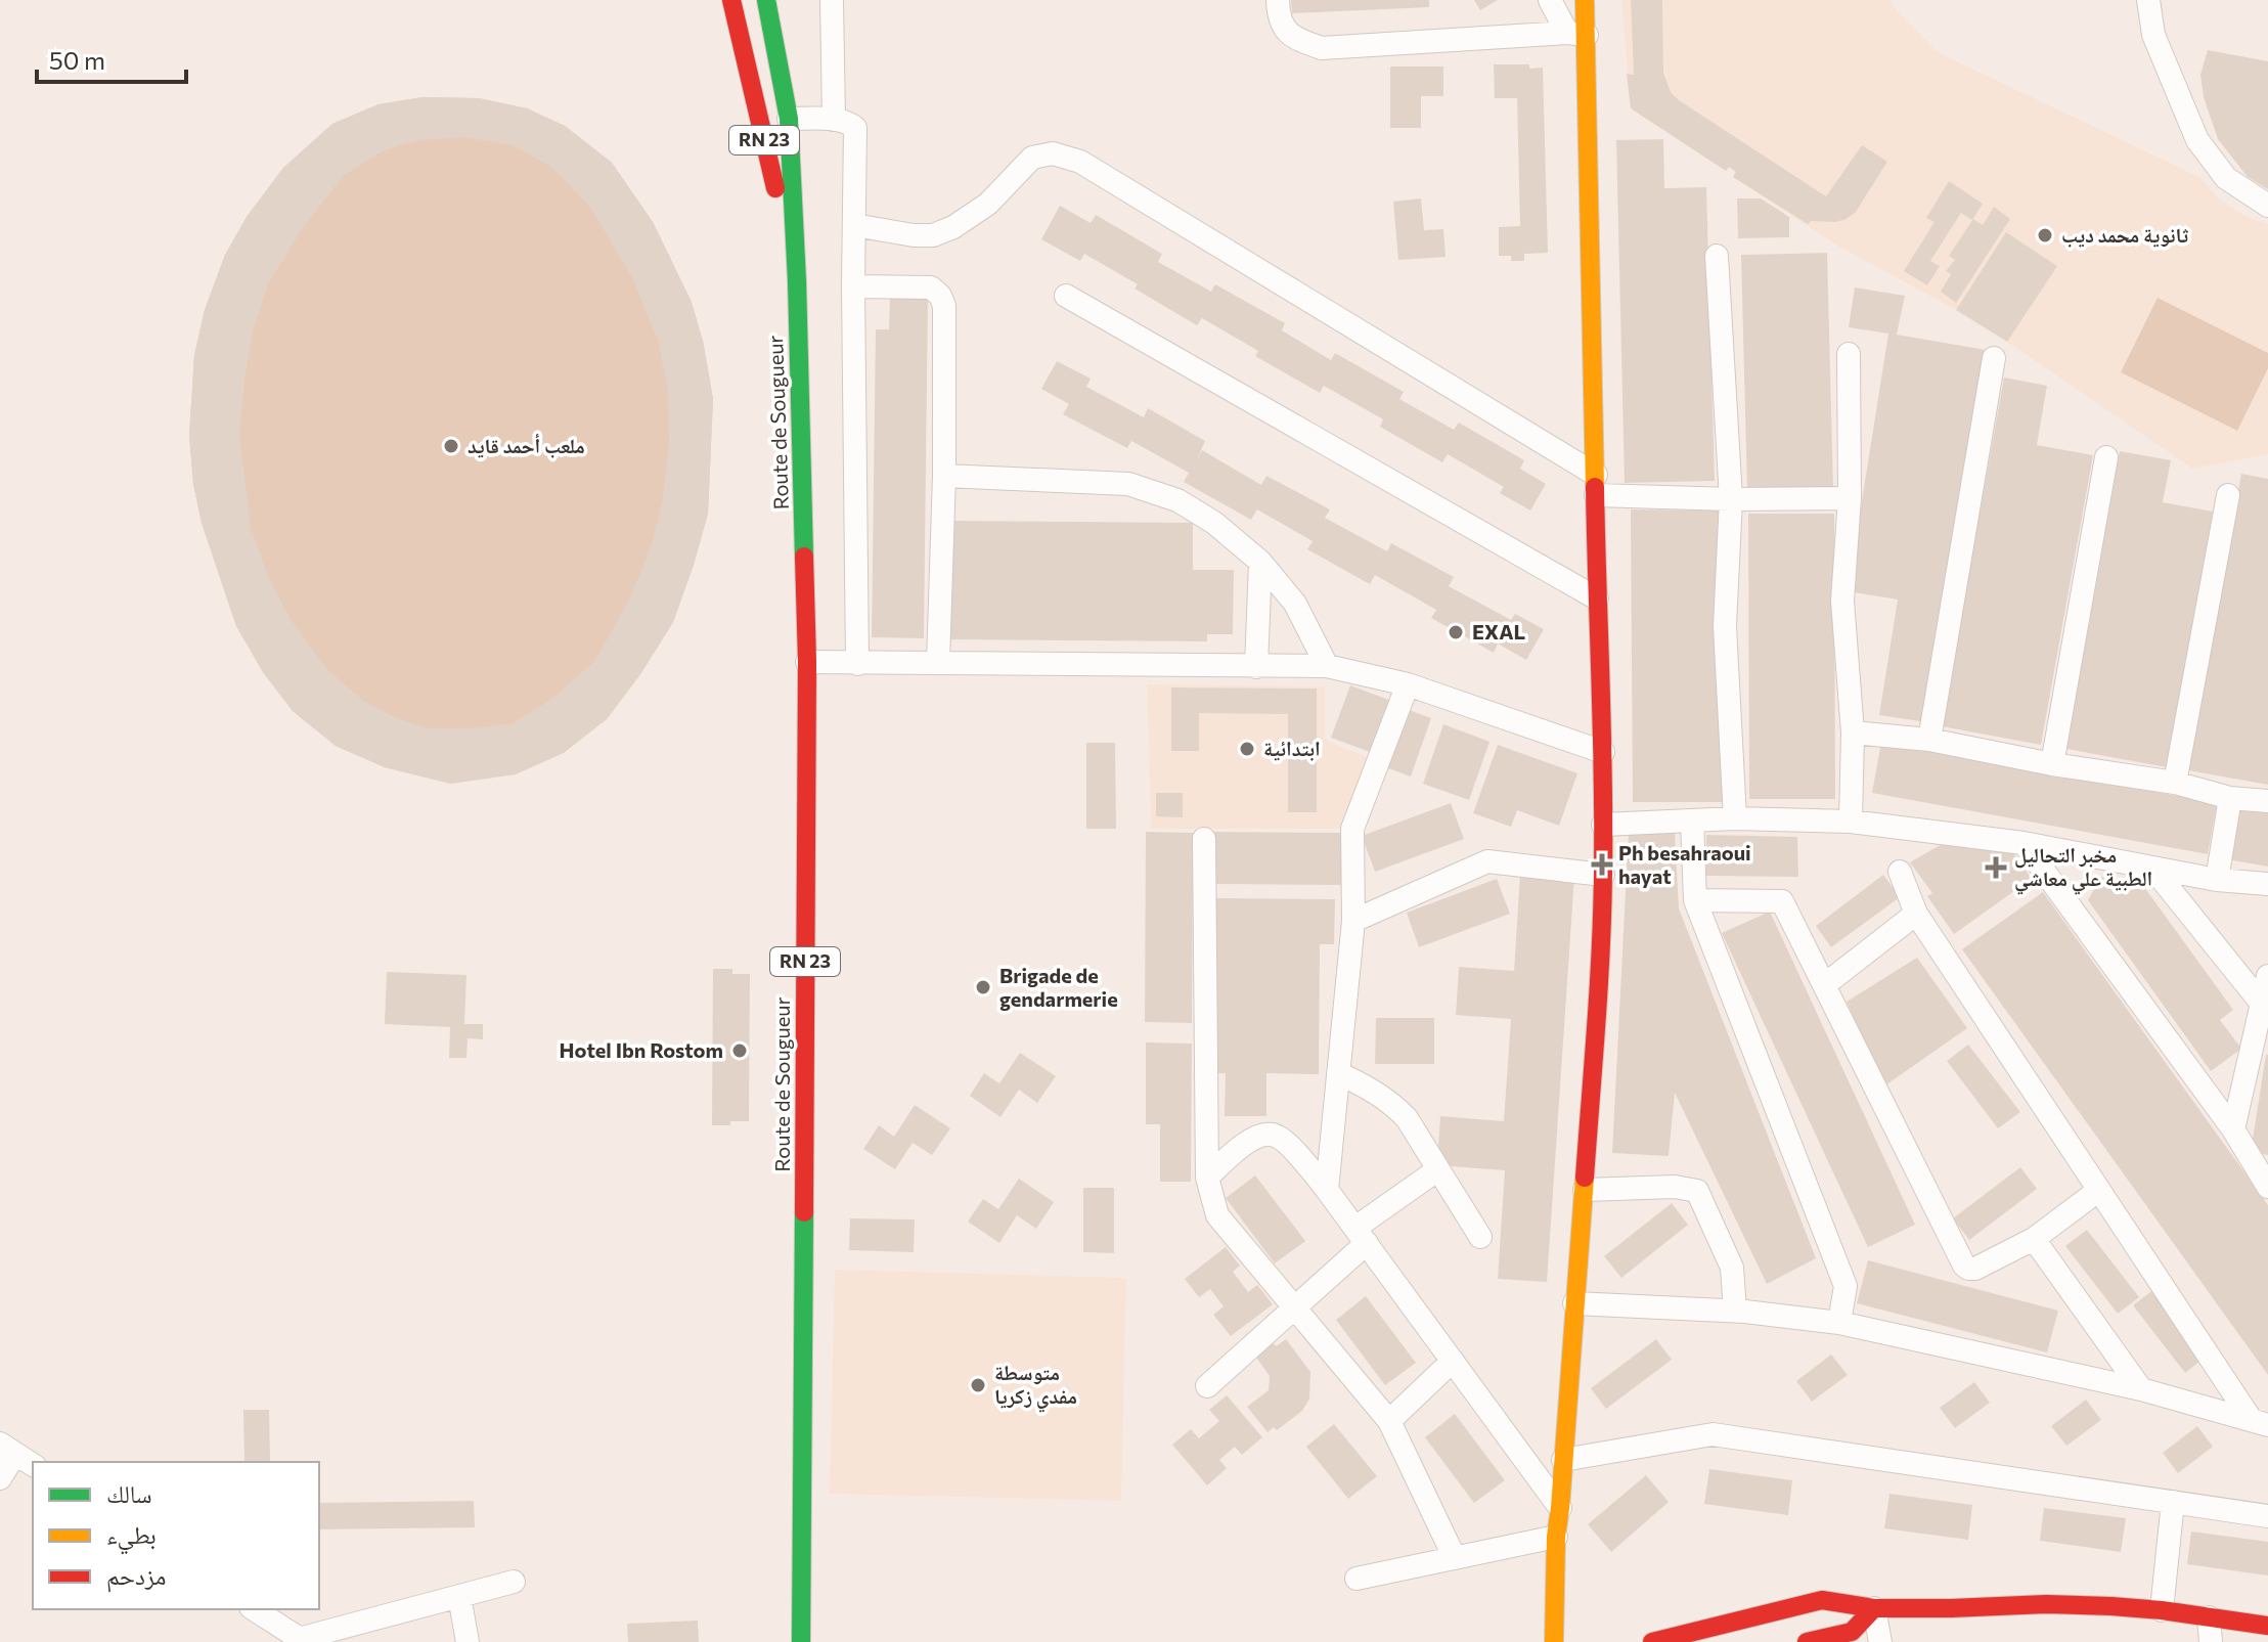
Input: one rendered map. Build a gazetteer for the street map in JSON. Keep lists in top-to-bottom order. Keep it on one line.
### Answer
{"streets":{"street":["RN 23","Route de Sougueur"]},"crossings":[["RN 23","Route de Sougueur"]],"places":{"other":["ثانوية محمد ديب","ملعب أحمد قايد","EXAL","ابتدائية","Brigade de gendarmerie","Hotel Ibn Rostom","متوسطة مفدي زكريا"],"health":["Ph besahraoui hayat","مخبر التحاليل الطبية علي معاشي"]},"legend":["سالك","بطيء","مزدحم"],"scale_bar":"50 m"}
